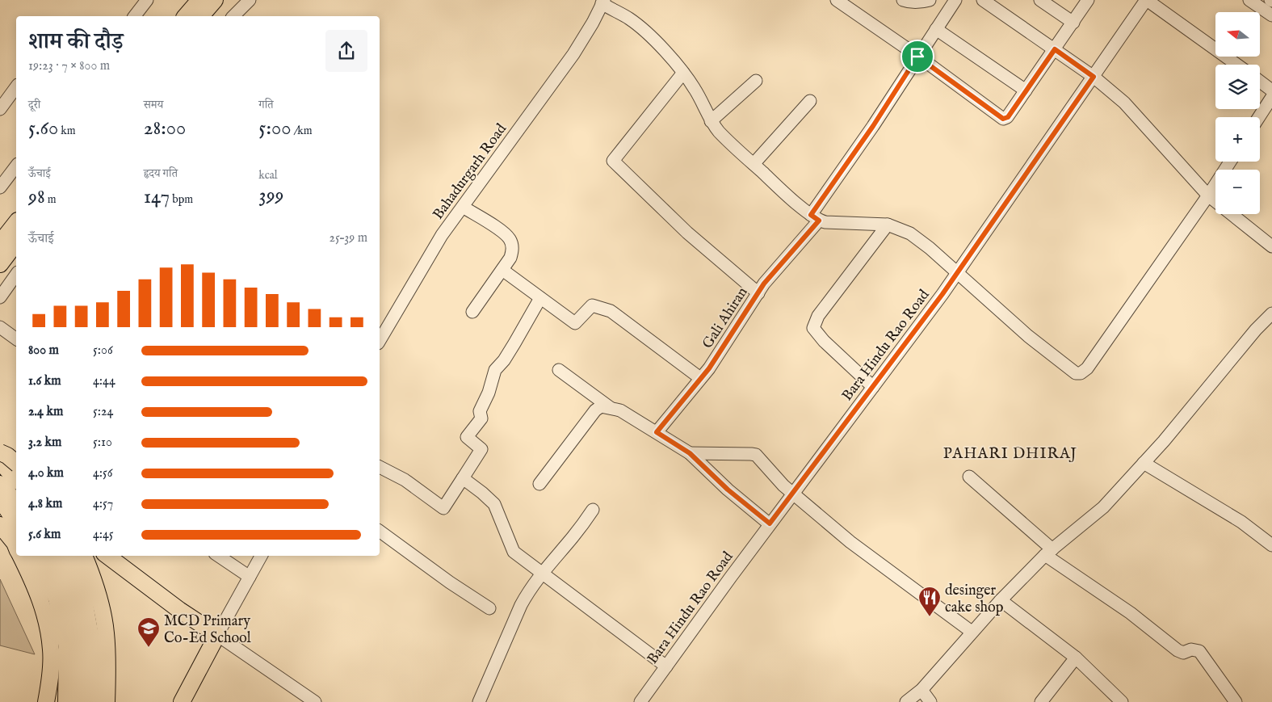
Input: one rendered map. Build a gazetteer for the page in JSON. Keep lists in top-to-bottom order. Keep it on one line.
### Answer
{"streets":{"street":["Bahadurgarh Road","Gali Ahiran","Bara Hindu Rao Road"]},"districts":["PAHARI DHIRAJ"],"places":{"restaurant":["desinger cake shop"],"school or university":["MCD Primary Co-Ed School"]},"north":"left","page":{"map_buttons":["+","−"],"heading":["शाम की दौड़","19:23 · 7 × 800 m"],"stats":[["दूरी","5.60 km"],["समय","28:00"],["गति","5:00 /km"],["ऊँचाई","98 m"],["हृदय गति","147 bpm"],["kcal","399"]],"chart":["ऊँचाई","25–39 m"],"list":[{"name":"800 m","note":"5:06"},{"name":"1.6 km","note":"4:44"},{"name":"2.4 km","note":"5:24"},{"name":"3.2 km","note":"5:10"},{"name":"4.0 km","note":"4:56"},{"name":"4.8 km","note":"4:57"},{"name":"5.6 km","note":"4:45"}]}}
